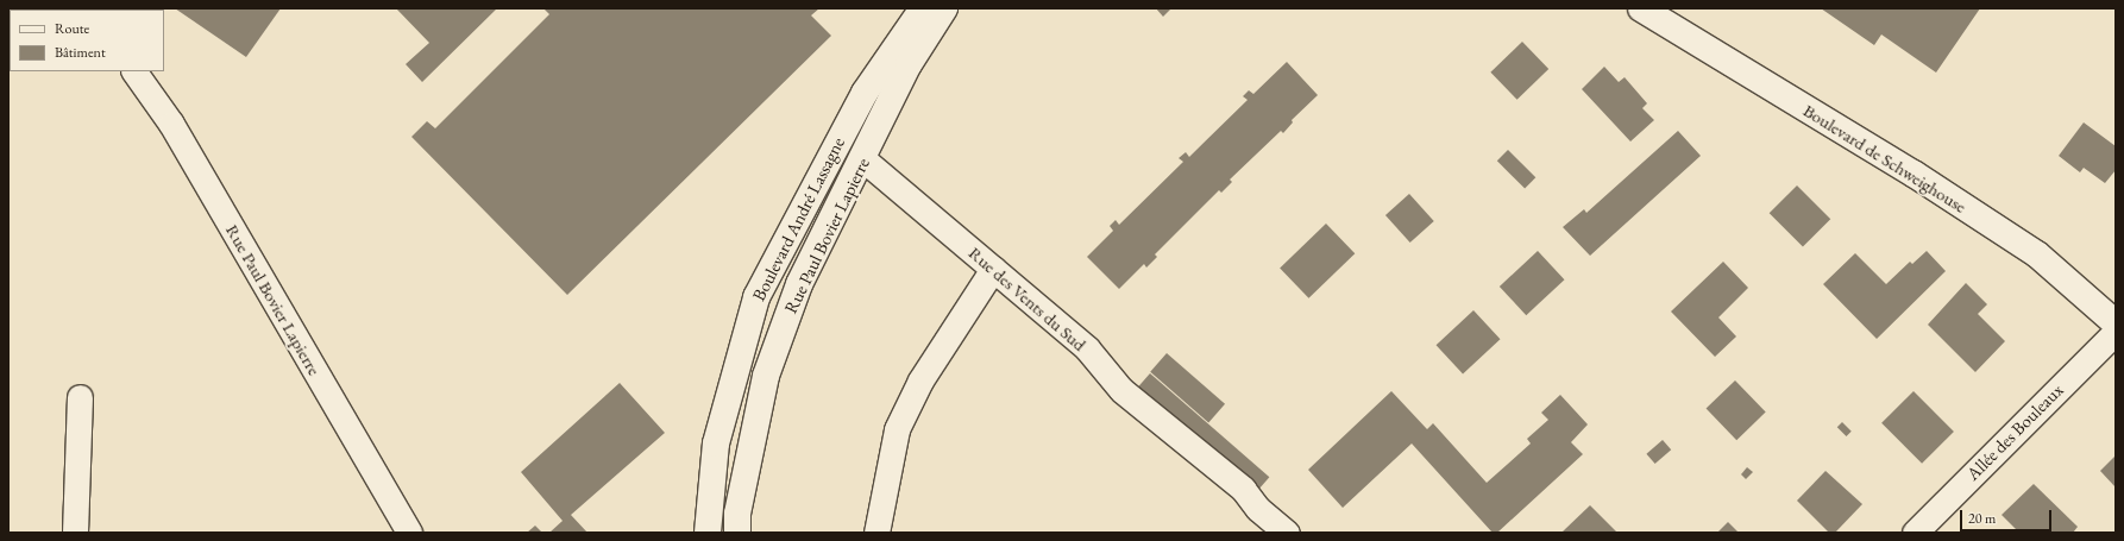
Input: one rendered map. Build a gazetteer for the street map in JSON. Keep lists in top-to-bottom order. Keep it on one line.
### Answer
{"streets":{"main road":["Boulevard de Schweighouse","Boulevard André Lassagne","Rue Paul Bovier Lapierre"],"street":["Rue des Vents du Sud","Allée des Bouleaux"]},"crossings":[["Rue Paul Bovier Lapierre","Rue des Vents du Sud"]],"legend":["Route","Bâtiment"],"scale_bar":"20 m"}
